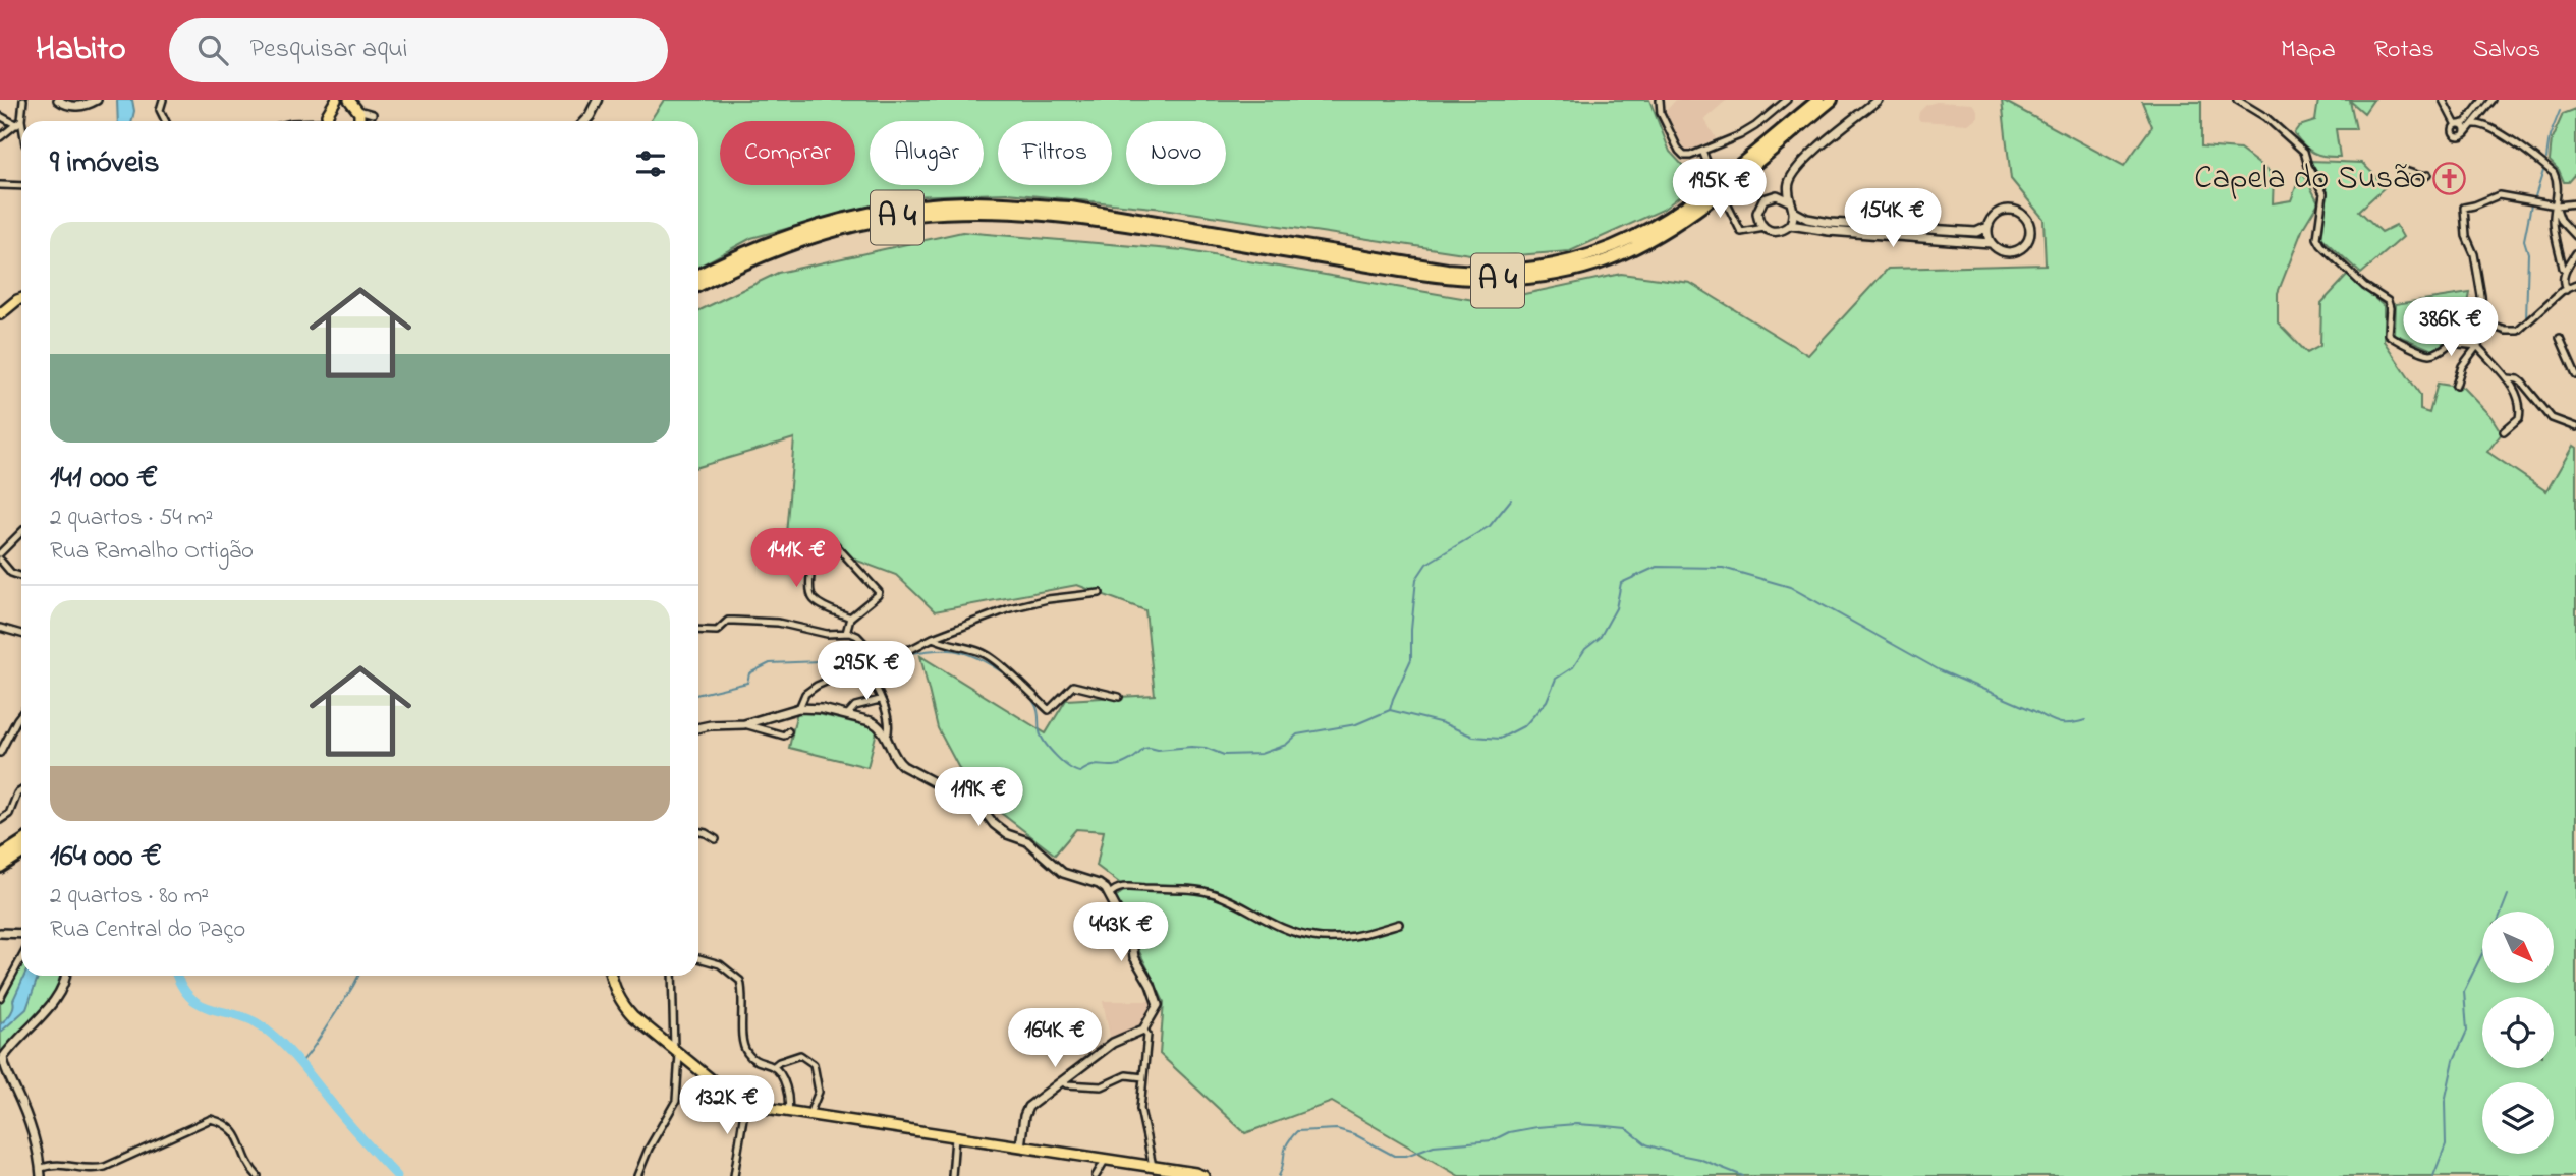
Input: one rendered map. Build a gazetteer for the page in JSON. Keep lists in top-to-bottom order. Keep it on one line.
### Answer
{"streets":{"highway":["A 4"]},"places":{"church":["Capela do Susão"]},"north":"bottom right","page":{"header":"Habito","search":"Pesquisar aqui","nav":["Mapa","Rotas","Salvos"],"chip":["Comprar","Alugar","Filtros","Novo"],"heading":"9 imóveis","price":["195K €","154K €","386K €","141K €","295K €","119K €","443K €","164K €","132K €"],"list":[{"name":"141 000 €","note":"2 quartos · 54 m² · Rua Ramalho Ortigão"},{"name":"164 000 €","note":"2 quartos · 80 m² · Rua Central do Paço"}]}}
